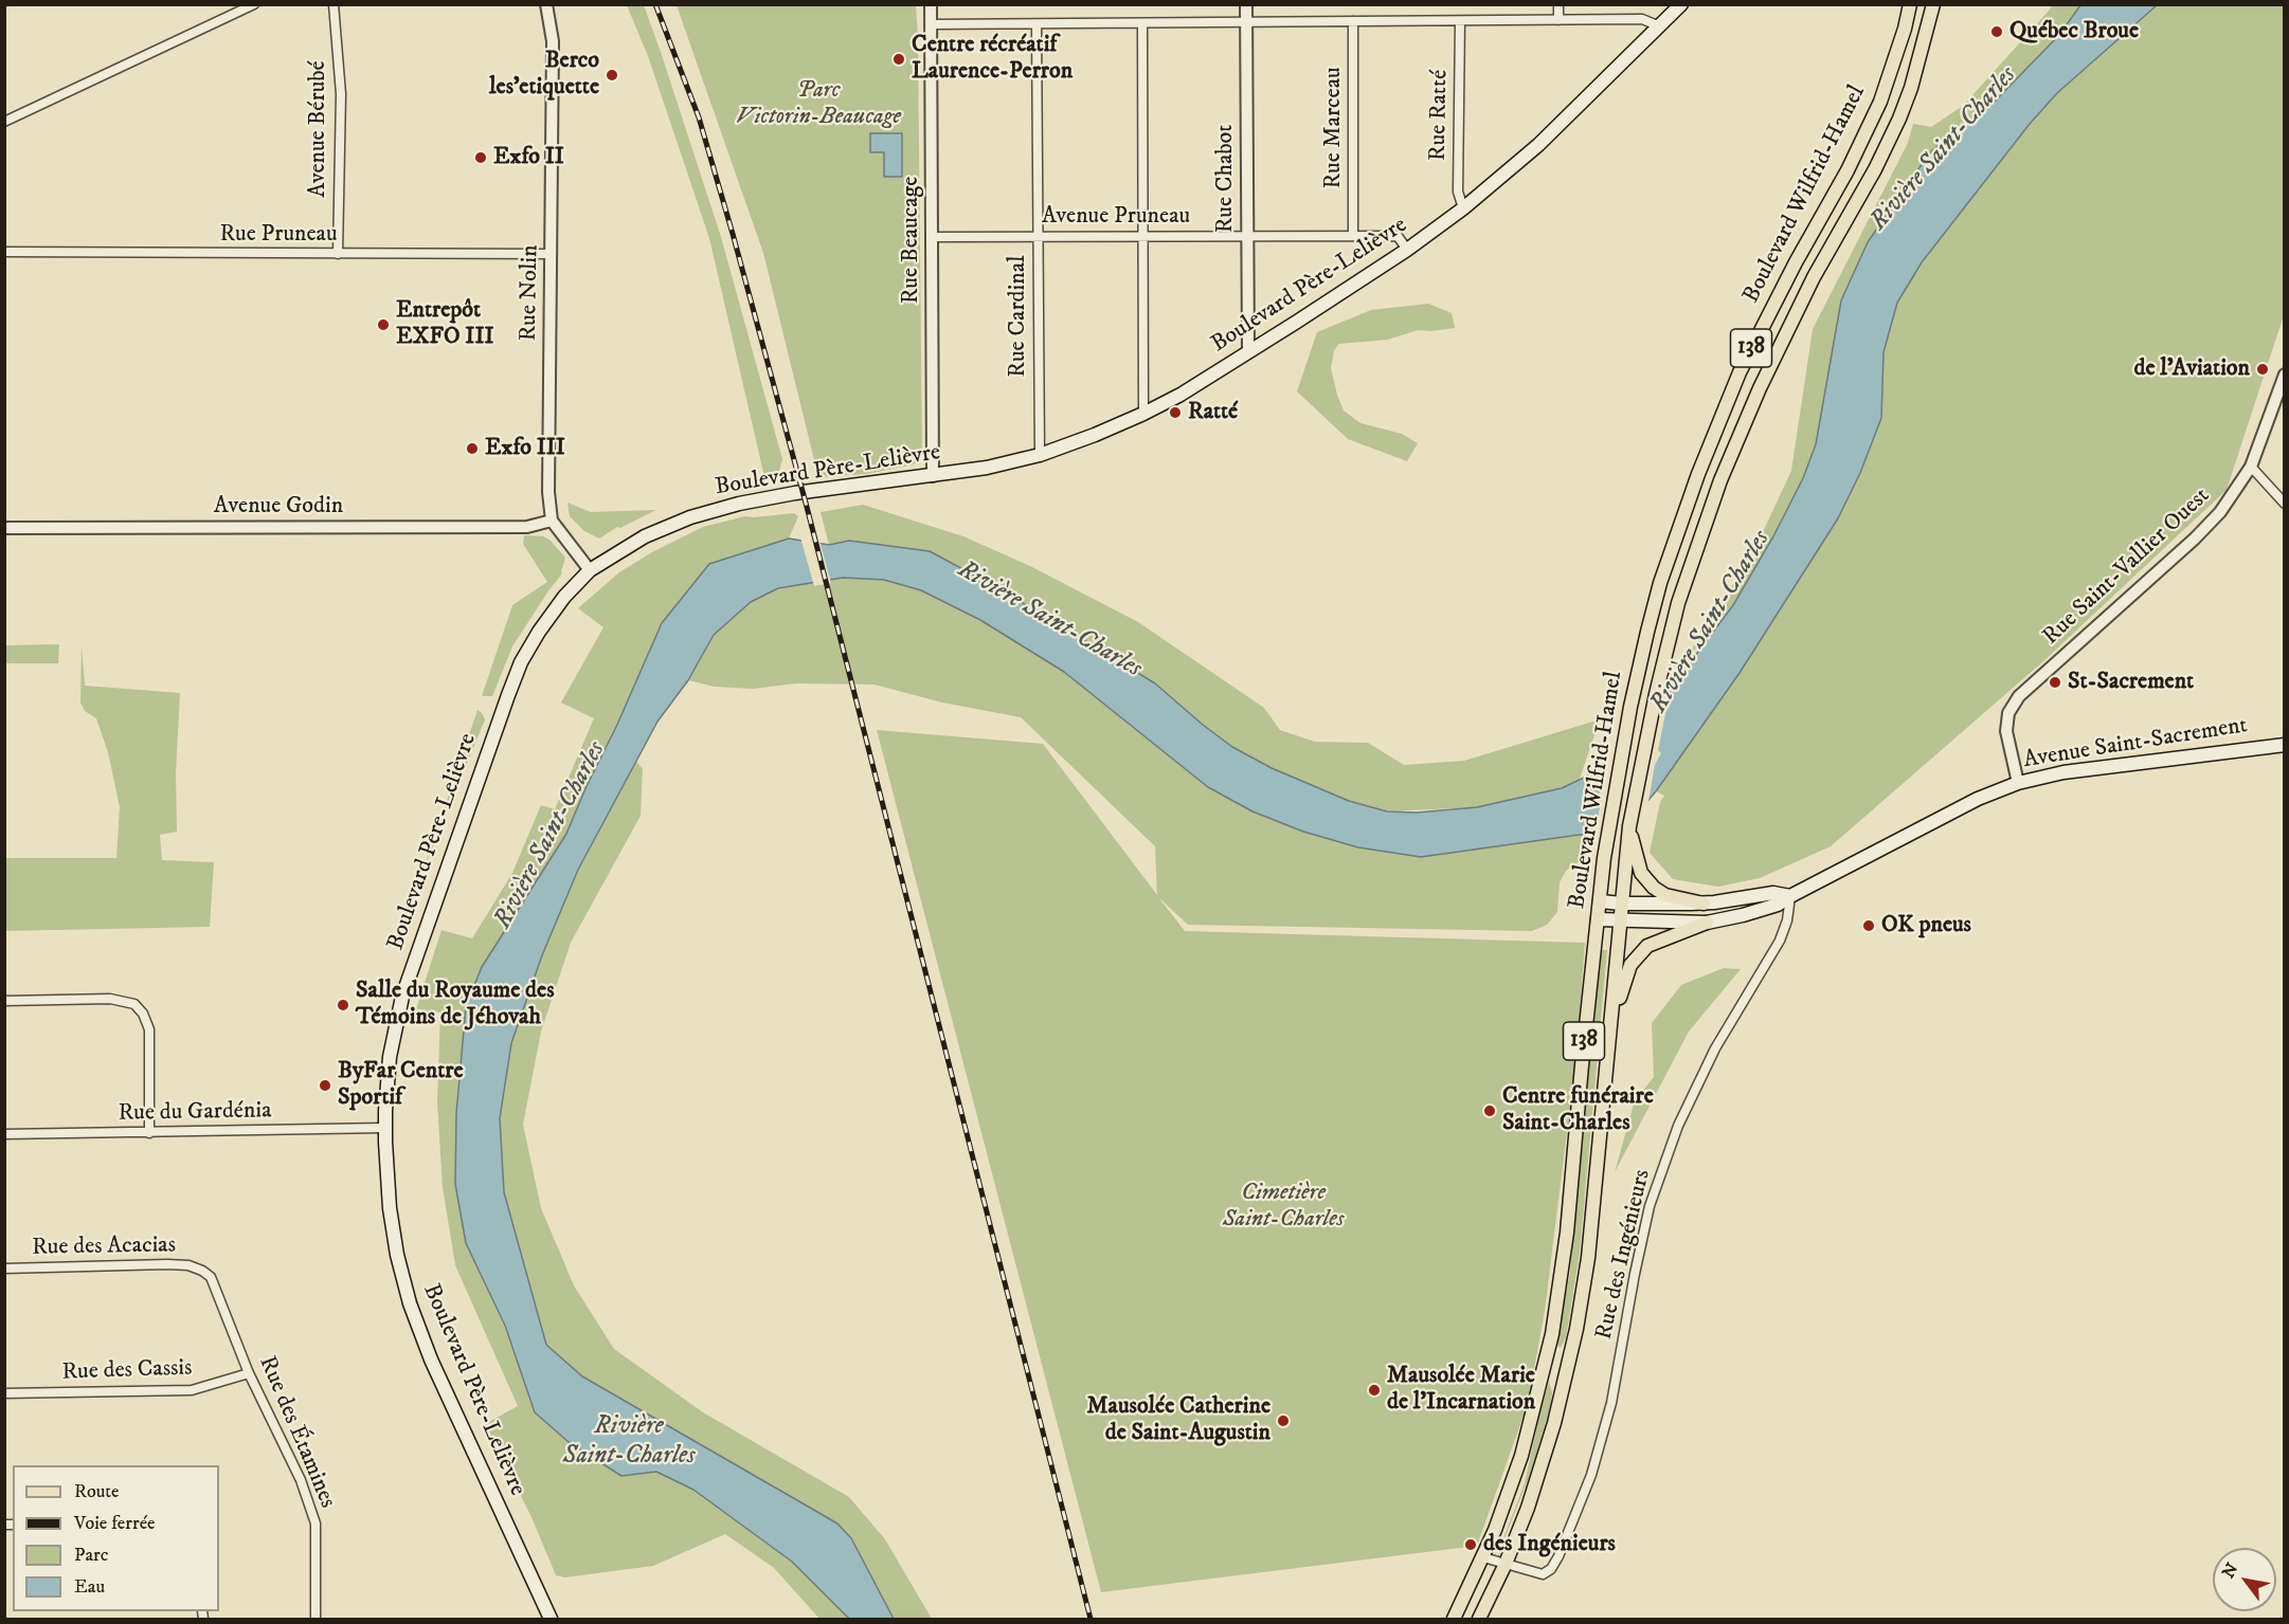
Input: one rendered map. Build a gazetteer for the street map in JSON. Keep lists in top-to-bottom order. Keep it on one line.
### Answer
{"streets":{"main road":["Boulevard Wilfrid-Hamel","Boulevard Père-Lelièvre","138","Avenue Saint-Sacrement"],"street":["Rue Ratté","Rue Marceau","Avenue Bérubé","Rue Chabot","Avenue Pruneau","Rue Pruneau","Rue Beaucage","Rue Nolin","Rue Cardinal","Avenue Godin","Rue Saint-Vallier Ouest","Rue du Gardénia","Rue des Acacias","Rue des Ingénieurs","Rue des Cassis","Rue des Étamines"]},"crossings":[["Rue Ratté","Boulevard Père-Lelièvre"],["Rue Marceau","Avenue Pruneau"],["Avenue Bérubé","Rue Pruneau"],["Rue Chabot","Avenue Pruneau"],["Rue Chabot","Boulevard Père-Lelièvre"],["Boulevard Wilfrid-Hamel","Avenue Saint-Sacrement"],["Boulevard Wilfrid-Hamel","Rue des Ingénieurs"],["Avenue Pruneau","Rue Beaucage"],["Avenue Pruneau","Boulevard Père-Lelièvre"],["Avenue Pruneau","Rue Cardinal"],["Rue Pruneau","Rue Nolin"],["Rue Beaucage","Boulevard Père-Lelièvre"],["Boulevard Père-Lelièvre","Rue Cardinal"],["Boulevard Père-Lelièvre","Rue du Gardénia"],["Rue Nolin","Avenue Godin"],["Rue Saint-Vallier Ouest","Avenue Saint-Sacrement"],["Avenue Saint-Sacrement","Rue des Ingénieurs"],["Rue des Acacias","Rue des Étamines"],["Rue des Cassis","Rue des Étamines"]],"water":["Rivière Saint-Charles"],"parks":["Parc Victorin-Beaucage","Cimetière Saint-Charles"],"places":["Québec Broue","Centre récréatif Laurence-Perron","Berco les'etiquette","Exfo II","Entrepôt EXFO III","de l'Aviation","Ratté","Exfo III","St-Sacrement","OK pneus","Salle du Royaume des Témoins de Jéhovah","ByFar Centre Sportif","Centre funéraire Saint-Charles","Mausolée Marie de l'Incarnation","Mausolée Catherine de Saint-Augustin","des Ingénieurs"],"legend":["Route","Voie ferrée","Parc","Eau"],"north":"top left"}
